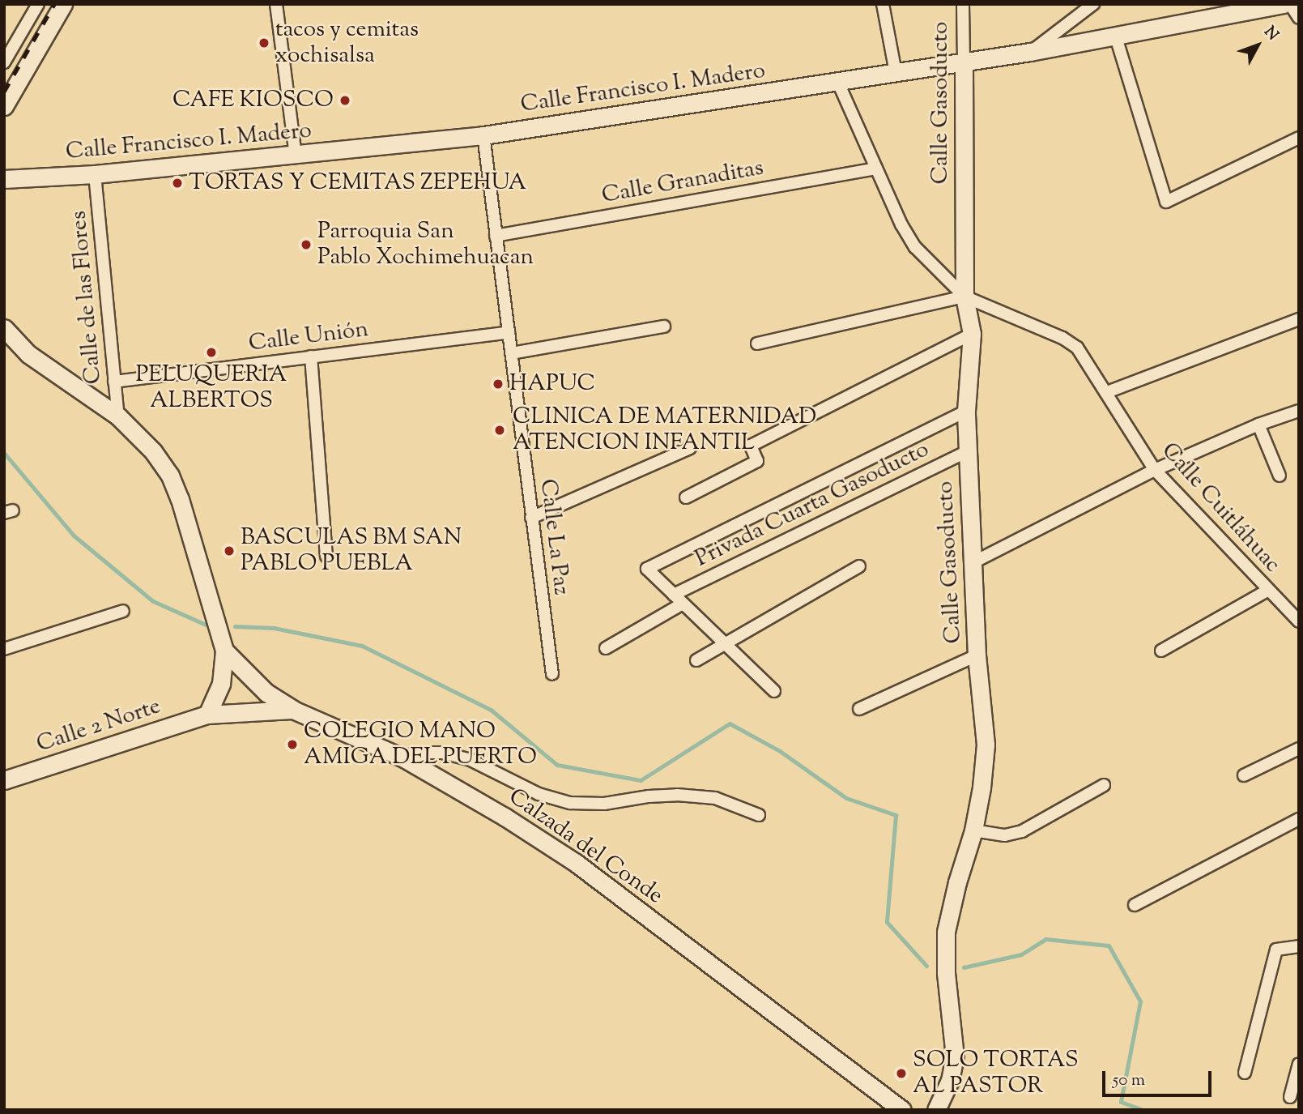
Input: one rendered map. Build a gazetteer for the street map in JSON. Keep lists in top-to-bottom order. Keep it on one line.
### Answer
{"streets":{"street":["Calle Francisco I. Madero","Calle Gasoducto","Calle Granaditas","Calle de las Flores","Calle Unión","Privada Cuarta Gasoducto","Calle Cuitláhuac","Calle La Paz","Calle 2 Norte","Calzada del Conde"]},"crossings":[["Calle Francisco I. Madero","Calle Gasoducto"],["Calle Francisco I. Madero","Calle de las Flores"],["Calle Francisco I. Madero","Calle La Paz"],["Calle Gasoducto","Privada Cuarta Gasoducto"],["Calle Gasoducto","Calle Cuitláhuac"],["Calle Granaditas","Calle La Paz"],["Calle de las Flores","Calle Unión"],["Calle de las Flores","Calzada del Conde"],["Calle Unión","Calle La Paz"],["Calle 2 Norte","Calzada del Conde"]],"places":["tacos y cemitas xochisalsa","CAFE KIOSCO","TORTAS Y CEMITAS ZEPEHUA","Parroquia San Pablo Xochimehuacan","PELUQUERIA ALBERTOS","HAPUC","CLINICA DE MATERNIDAD ATENCION INFANTIL","BASCULAS BM SAN PABLO PUEBLA","COLEGIO MANO AMIGA DEL PUERTO","SOLO TORTAS AL PASTOR"],"scale_bar":"50 m","north":"top right"}
